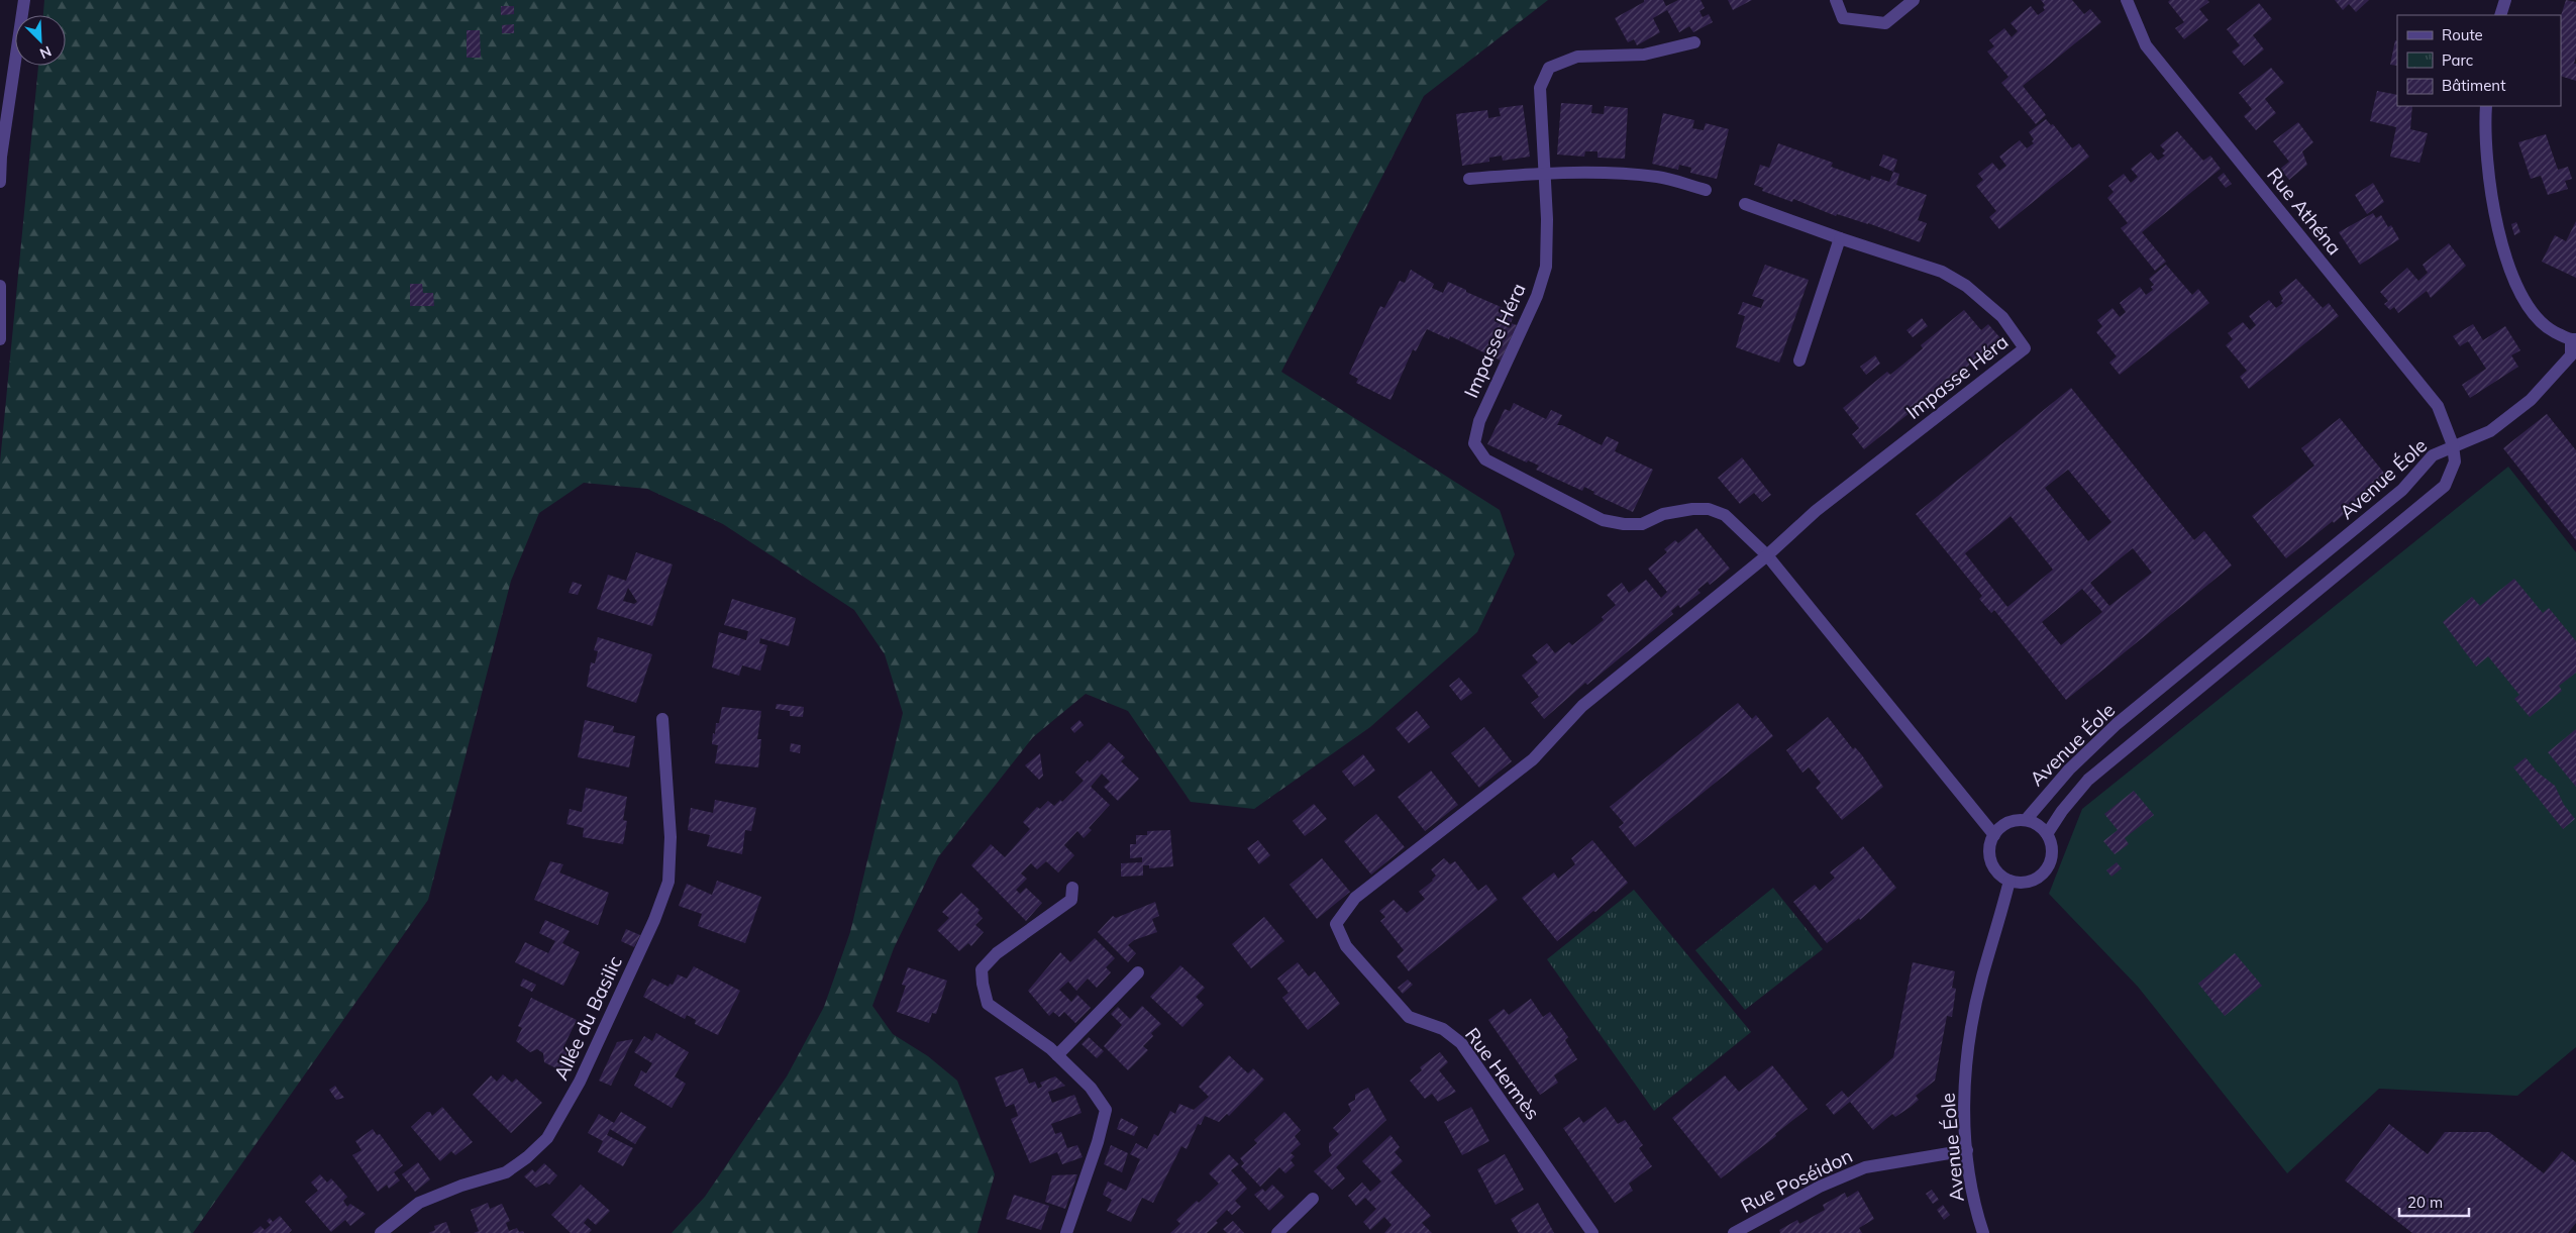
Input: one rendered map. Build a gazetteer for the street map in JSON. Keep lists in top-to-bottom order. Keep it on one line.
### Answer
{"streets":{"street":["Rue Athéna","Impasse Héra","Avenue Éole","Allée du Basilic","Rue Hermès","Rue Poséidon"]},"crossings":[["Rue Athéna","Avenue Éole"],["Impasse Héra","Avenue Éole"],["Impasse Héra","Rue Hermès"],["Avenue Éole","Rue Poséidon"]],"legend":["Route","Parc","Bâtiment"],"scale_bar":"20 m","north":"bottom right"}
